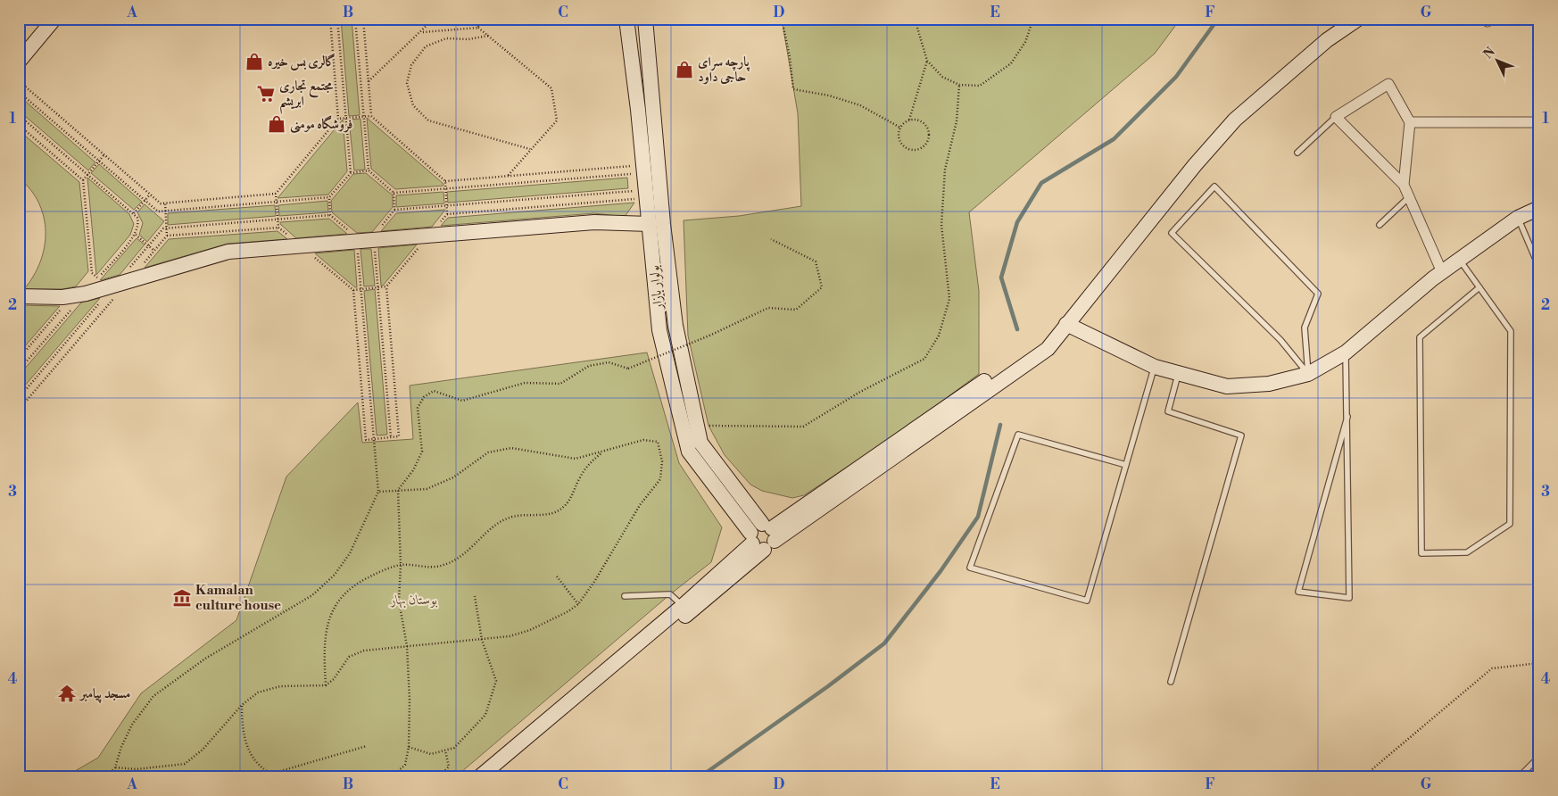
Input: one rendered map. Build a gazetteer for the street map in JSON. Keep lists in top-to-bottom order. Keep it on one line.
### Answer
{"streets":{"street":["بولوار بازار"]},"parks":["بوستان بهار"],"places":{"shop":["گالری بس خیره","پارچه سرای حاجی داود","فروشگاه مومنی"],"supermarket":["مجتمع تجاری ابریشم"],"museum":["Kamalan culture house"],"temple":["مسجد پیامبر"]},"north":"top left","grid":{"columns":["A","B","C","D","E","F","G"],"rows":["1","2","3","4"]}}
